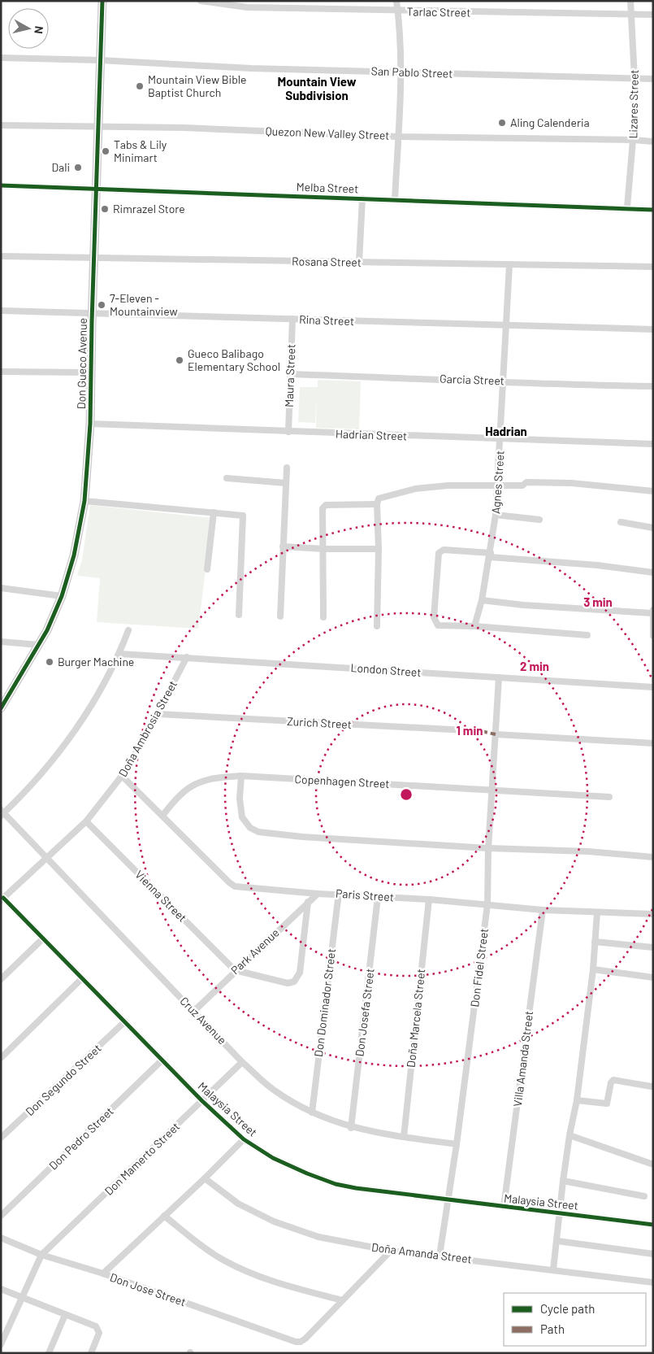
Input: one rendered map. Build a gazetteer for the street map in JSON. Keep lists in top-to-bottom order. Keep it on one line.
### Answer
{"streets":{"main road":["Don Gueco Avenue"],"street":["Tarlac Street","San Pablo Street","Lizares Street","Quezon New Valley Street","Melba Street","Rosana Street","Rina Street","Maura Street","Garcia Street","Hadrian Street","Agnes Street","London Street","Zurich Street","Doña Ambrosia Street","Copenhagen Street","Paris Street","Vienna Street","Park Avenue","Don Fidel Street","Don Dominador Street","Don Josefa Street","Doña Marcela Street","Cruz Avenue","Villa Amanda Street","Don Segundo Street","Malaysia Street","Don Pedro Street","Don Mamerto Street","Doña Amanda Street","Don Jose Street"]},"crossings":[["Tarlac Street","Lizares Street"],["San Pablo Street","Lizares Street"],["San Pablo Street","Don Gueco Avenue"],["Lizares Street","Quezon New Valley Street"],["Lizares Street","Melba Street"],["Quezon New Valley Street","Don Gueco Avenue"],["Melba Street","Don Gueco Avenue"],["Rosana Street","Don Gueco Avenue"],["Rosana Street","Agnes Street"],["Rina Street","Don Gueco Avenue"],["Rina Street","Maura Street"],["Rina Street","Agnes Street"],["Don Gueco Avenue","Hadrian Street"],["Maura Street","Garcia Street"],["Maura Street","Hadrian Street"],["Garcia Street","Agnes Street"],["Hadrian Street","Agnes Street"],["London Street","Doña Ambrosia Street"],["London Street","Don Fidel Street"],["Zurich Street","Doña Ambrosia Street"],["Doña Ambrosia Street","Paris Street"],["Doña Ambrosia Street","Vienna Street"],["Doña Ambrosia Street","Cruz Avenue"],["Doña Ambrosia Street","Malaysia Street"],["Copenhagen Street","Paris Street"],["Copenhagen Street","Don Fidel Street"],["Paris Street","Park Avenue"],["Paris Street","Don Fidel Street"],["Paris Street","Don Dominador Street"],["Paris Street","Don Josefa Street"],["Paris Street","Doña Marcela Street"],["Paris Street","Villa Amanda Street"],["Vienna Street","Park Avenue"],["Park Avenue","Cruz Avenue"],["Don Fidel Street","Cruz Avenue"],["Don Fidel Street","Malaysia Street"],["Don Fidel Street","Doña Amanda Street"],["Don Dominador Street","Cruz Avenue"],["Don Josefa Street","Cruz Avenue"],["Doña Marcela Street","Cruz Avenue"],["Cruz Avenue","Don Mamerto Street"],["Villa Amanda Street","Malaysia Street"],["Don Segundo Street","Malaysia Street"],["Malaysia Street","Don Pedro Street"],["Malaysia Street","Don Mamerto Street"],["Don Mamerto Street","Don Jose Street"]],"districts":["Mountain View Subdivision","Hadrian"],"places":["Mountain View Bible Baptist Church","Aling Calenderia","Tabs & Lily Minimart","Dali","Rimrazel Store","7-Eleven - Mountainview","Gueco Balibago Elementary School","Burger Machine"],"legend":["Cycle path","Path"],"north":"right","rings":["3 min","2 min","1 min"]}
